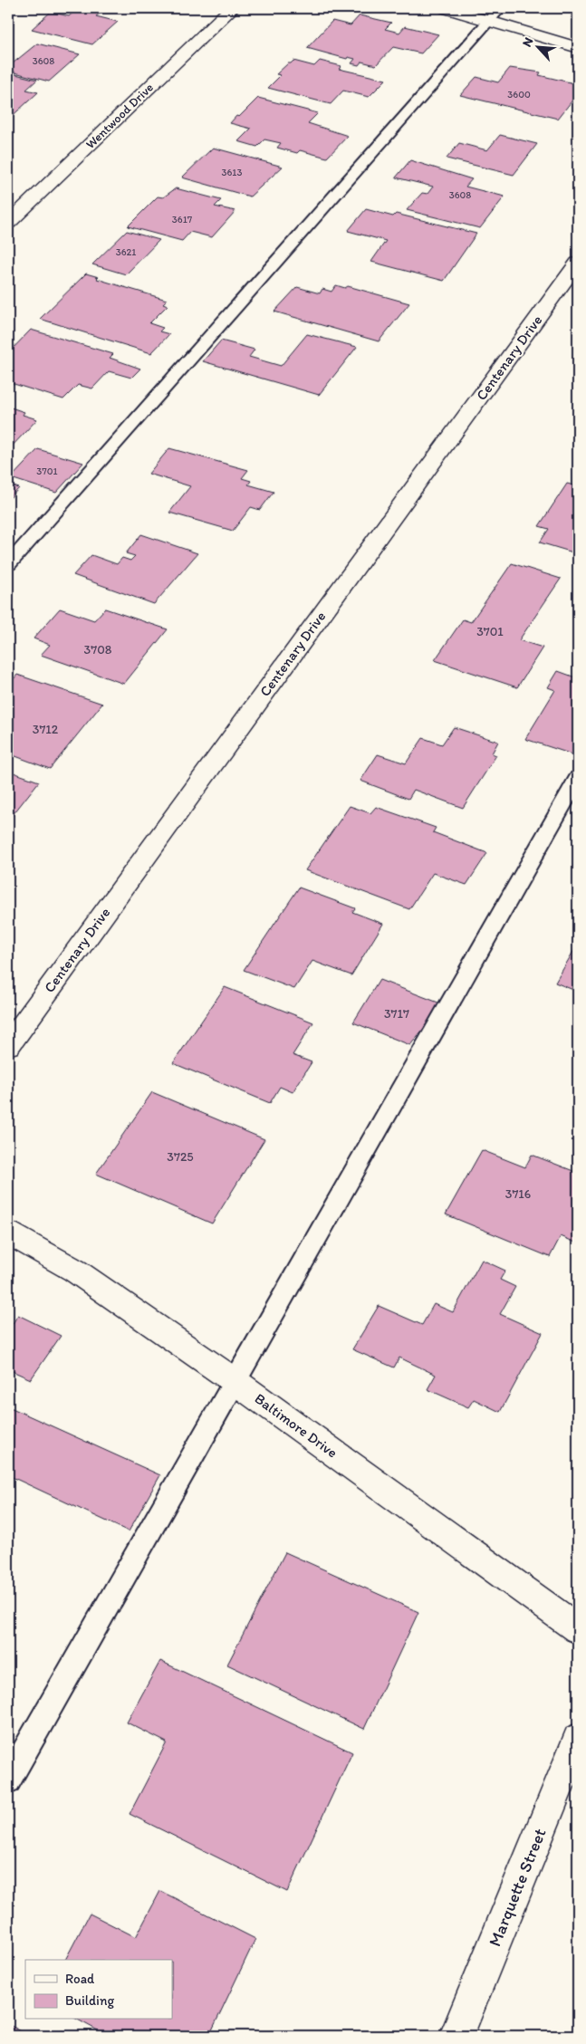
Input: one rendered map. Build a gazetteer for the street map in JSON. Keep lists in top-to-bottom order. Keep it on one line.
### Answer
{"streets":{"street":["Wentwood Drive","Centenary Drive","Baltimore Drive","Marquette Street"]},"house_numbers":["3608","3600","3613","3608","3617","3621","3701","3701","3708","3712","3717","3725","3716"],"legend":["Road","Building"],"north":"top left"}
